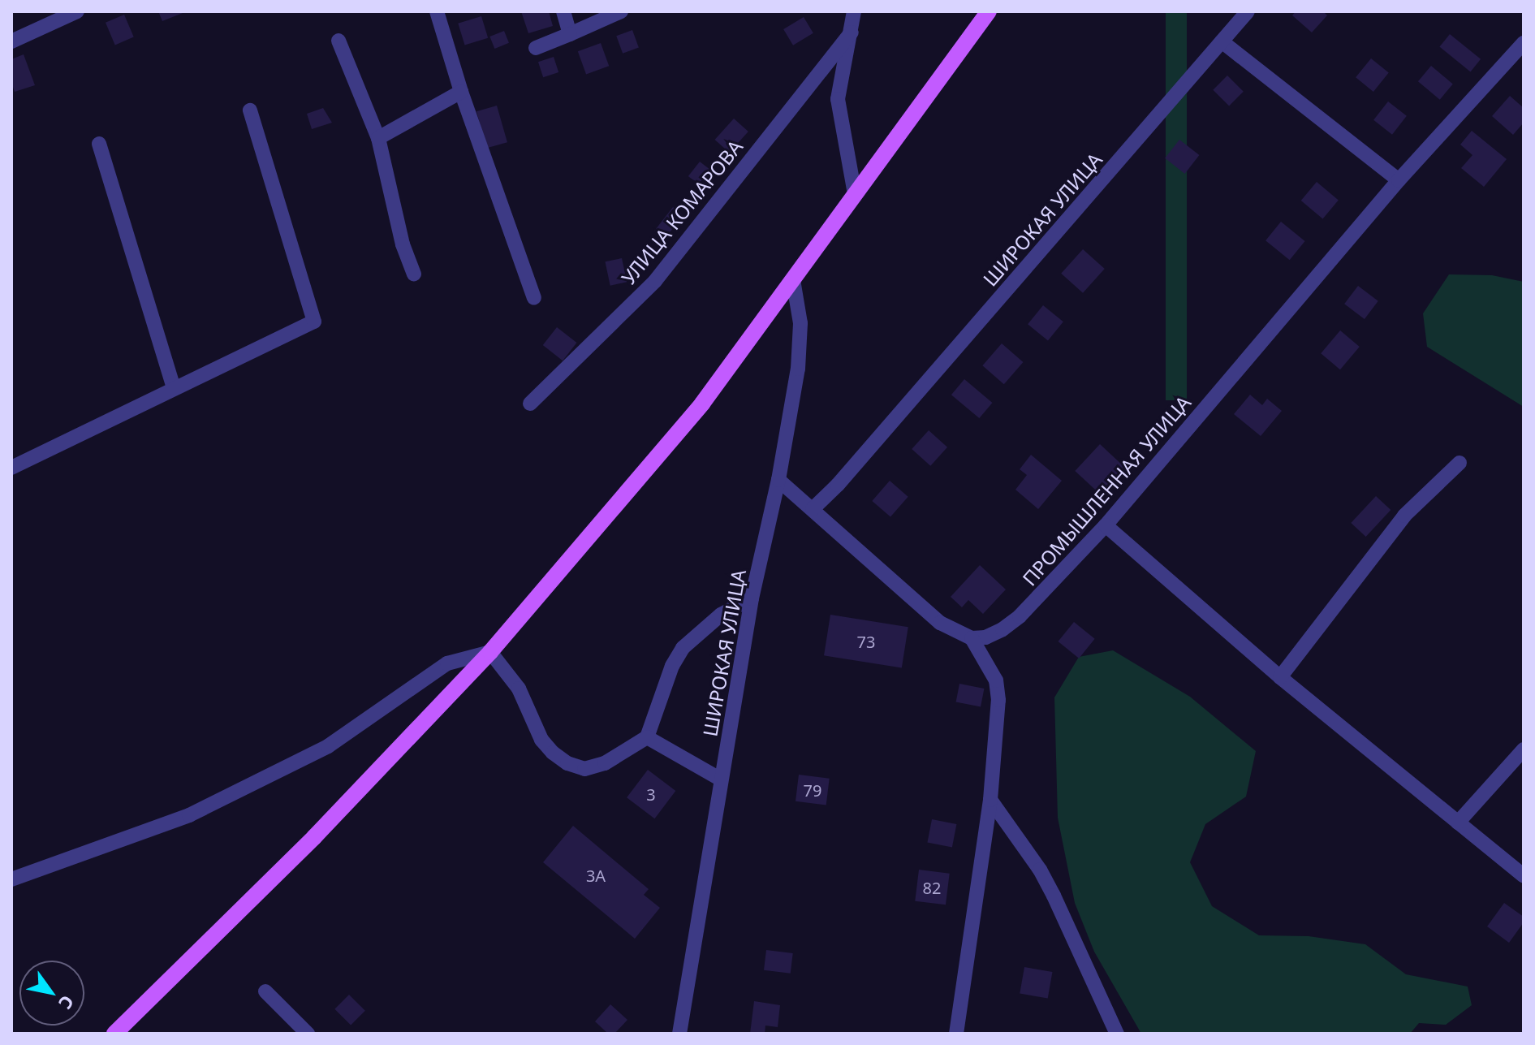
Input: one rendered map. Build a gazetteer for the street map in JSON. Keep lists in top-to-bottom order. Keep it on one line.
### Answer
{"streets":{"street":["УЛИЦА КОМАРОВА","ШИРОКАЯ УЛИЦА","ПРОМЫШЛЕННАЯ УЛИЦА"]},"house_numbers":["73","79","3","3А","82"],"north":"bottom right"}
